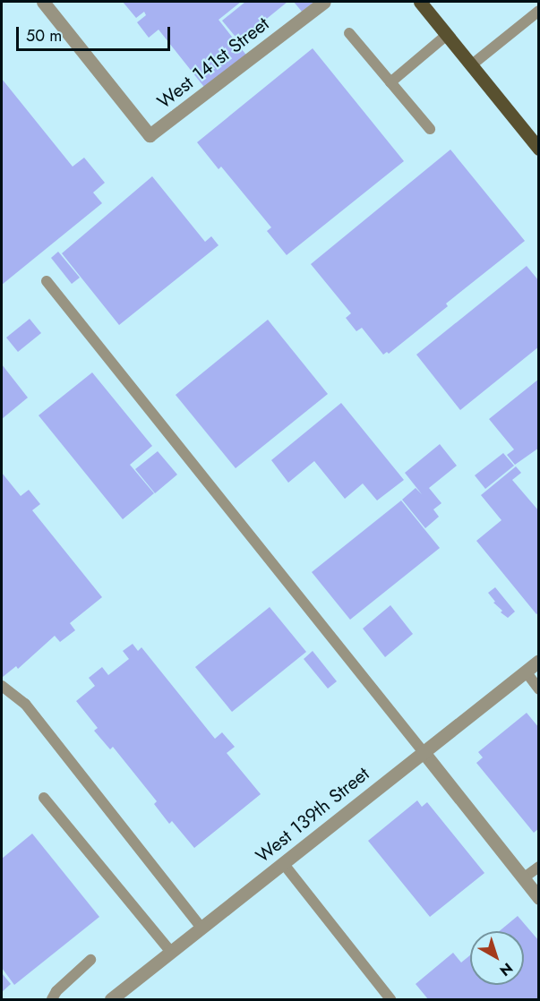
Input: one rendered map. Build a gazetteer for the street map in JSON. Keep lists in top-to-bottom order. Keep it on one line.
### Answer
{"streets":{"street":["West 141st Street","West 139th Street"]},"scale_bar":"50 m","north":"bottom right"}
